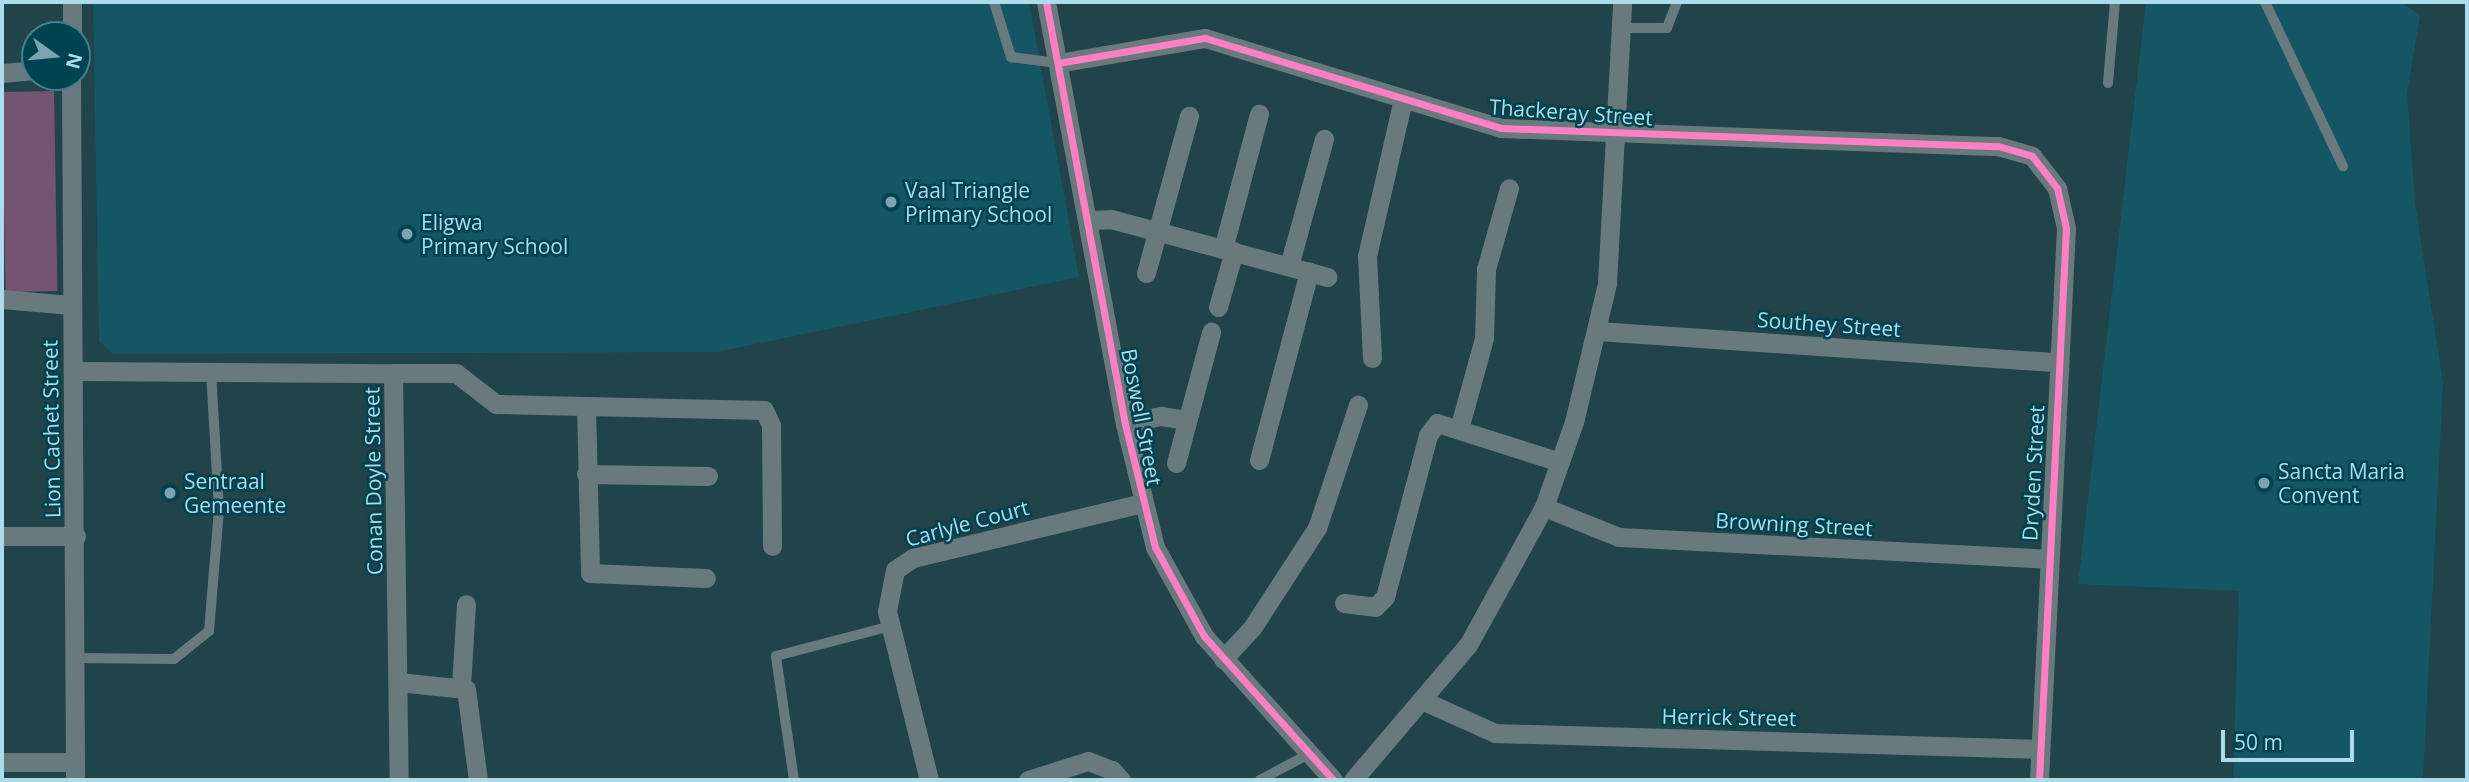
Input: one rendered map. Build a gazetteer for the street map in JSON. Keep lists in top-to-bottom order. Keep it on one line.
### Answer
{"streets":{"street":["Thackeray Street","Southey Street","Boswell Street","Lion Cachet Street","Dryden Street","Conan Doyle Street","Carlyle Court","Browning Street","Herrick Street"]},"crossings":[["Thackeray Street","Boswell Street"],["Thackeray Street","Dryden Street"],["Southey Street","Dryden Street"],["Boswell Street","Carlyle Court"],["Lion Cachet Street","Conan Doyle Street"],["Dryden Street","Browning Street"],["Dryden Street","Herrick Street"]],"places":["Vaal Triangle Primary School","Eligwa Primary School","Sancta Maria Convent","Sentraal Gemeente"],"scale_bar":"50 m","north":"right"}
